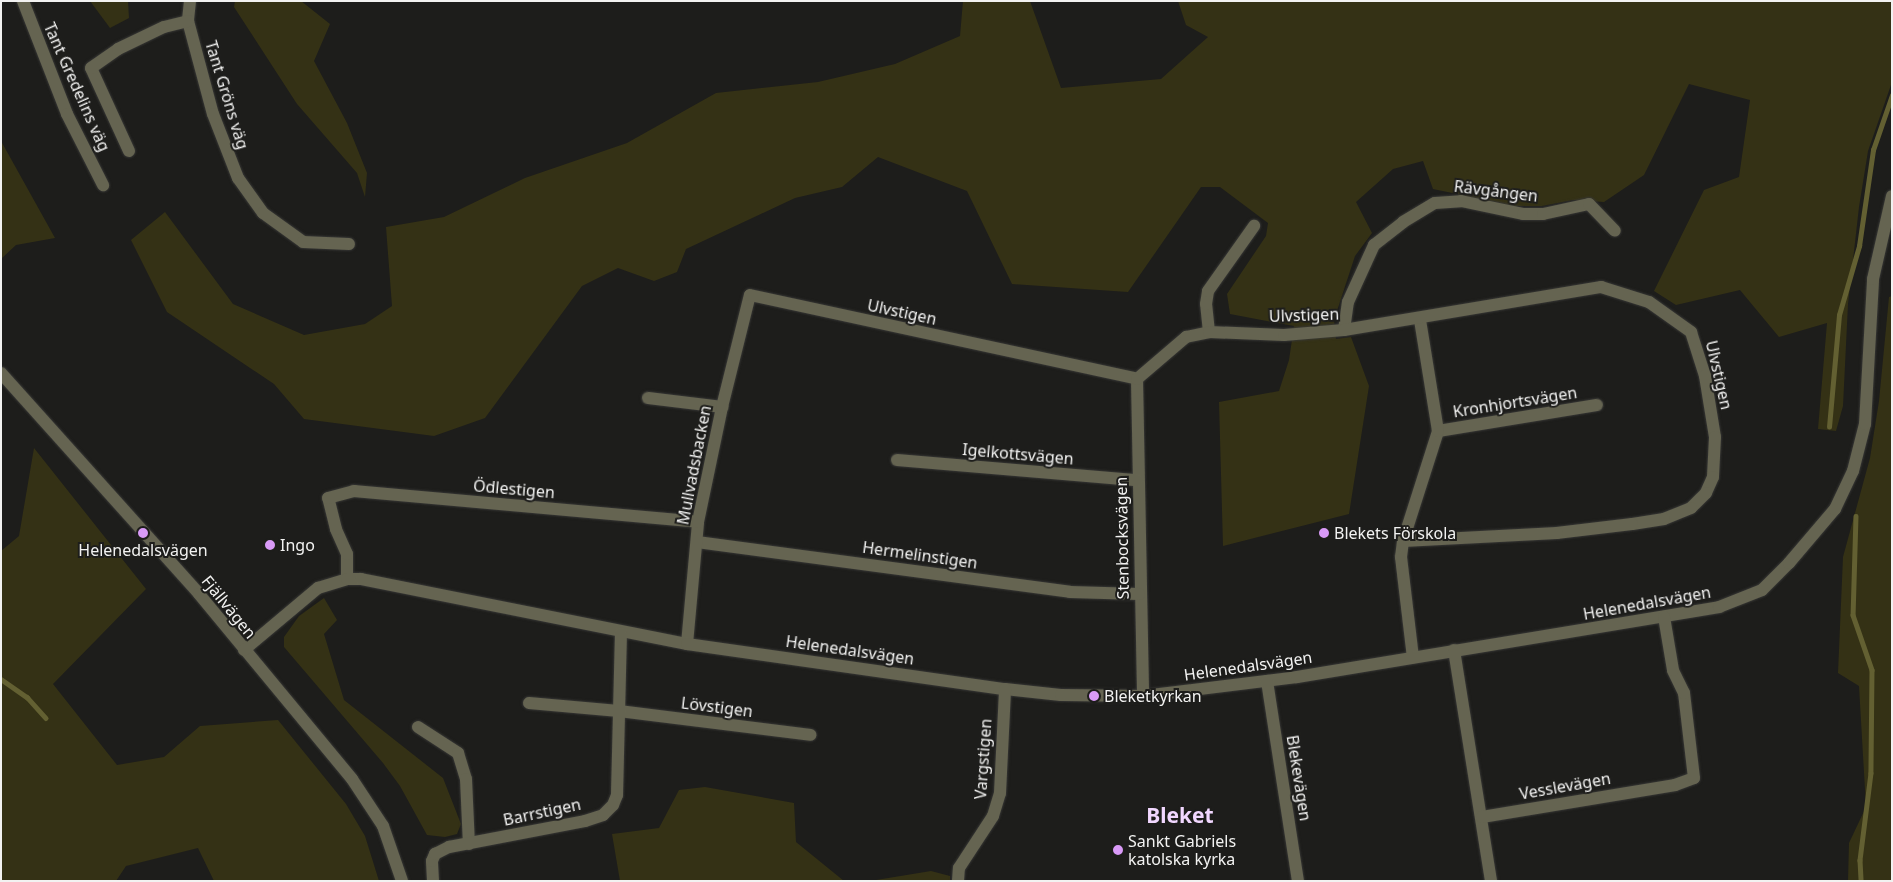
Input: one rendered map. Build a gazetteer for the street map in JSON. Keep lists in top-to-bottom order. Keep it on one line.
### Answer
{"streets":{"street":["Tant Gredelins väg","Tant Gröns väg","Rävgången","Ulvstigen","Kronhjortsvägen","Igelkottsvägen","Mullvadsbacken","Ödlestigen","Stenbocksvägen","Hermelinstigen","Helenedalsvägen","Fjällvägen","Lövstigen","Vargstigen","Blekevägen","Vesslevägen","Barrstigen"]},"crossings":[["Tant Gredelins väg","Tant Gröns väg"],["Rävgången","Ulvstigen"],["Ulvstigen","Mullvadsbacken"],["Ulvstigen","Stenbocksvägen"],["Igelkottsvägen","Stenbocksvägen"],["Mullvadsbacken","Ödlestigen"],["Mullvadsbacken","Hermelinstigen"],["Mullvadsbacken","Helenedalsvägen"],["Ödlestigen","Helenedalsvägen"],["Stenbocksvägen","Hermelinstigen"],["Stenbocksvägen","Helenedalsvägen"],["Helenedalsvägen","Fjällvägen"],["Helenedalsvägen","Vargstigen"],["Helenedalsvägen","Blekevägen"],["Helenedalsvägen","Vesslevägen"],["Helenedalsvägen","Barrstigen"],["Lövstigen","Barrstigen"]],"districts":["Bleket"],"places":["Helenedalsvägen","Blekets Förskola","Ingo","Bleketkyrkan","Sankt Gabriels katolska kyrka"]}
